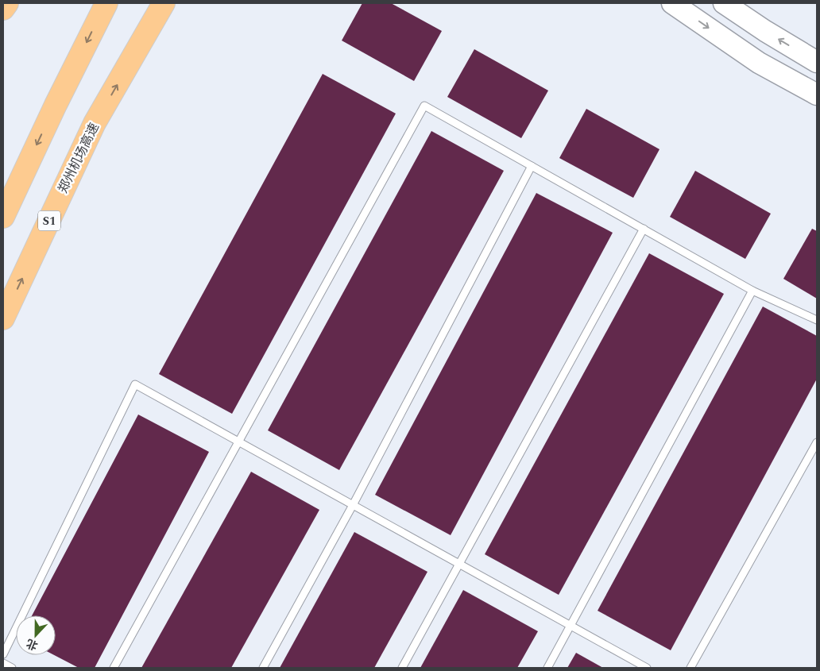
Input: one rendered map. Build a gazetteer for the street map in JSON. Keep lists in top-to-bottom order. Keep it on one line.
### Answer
{"streets":{"highway":["郑州机场高速","S1"]},"north":"bottom"}
